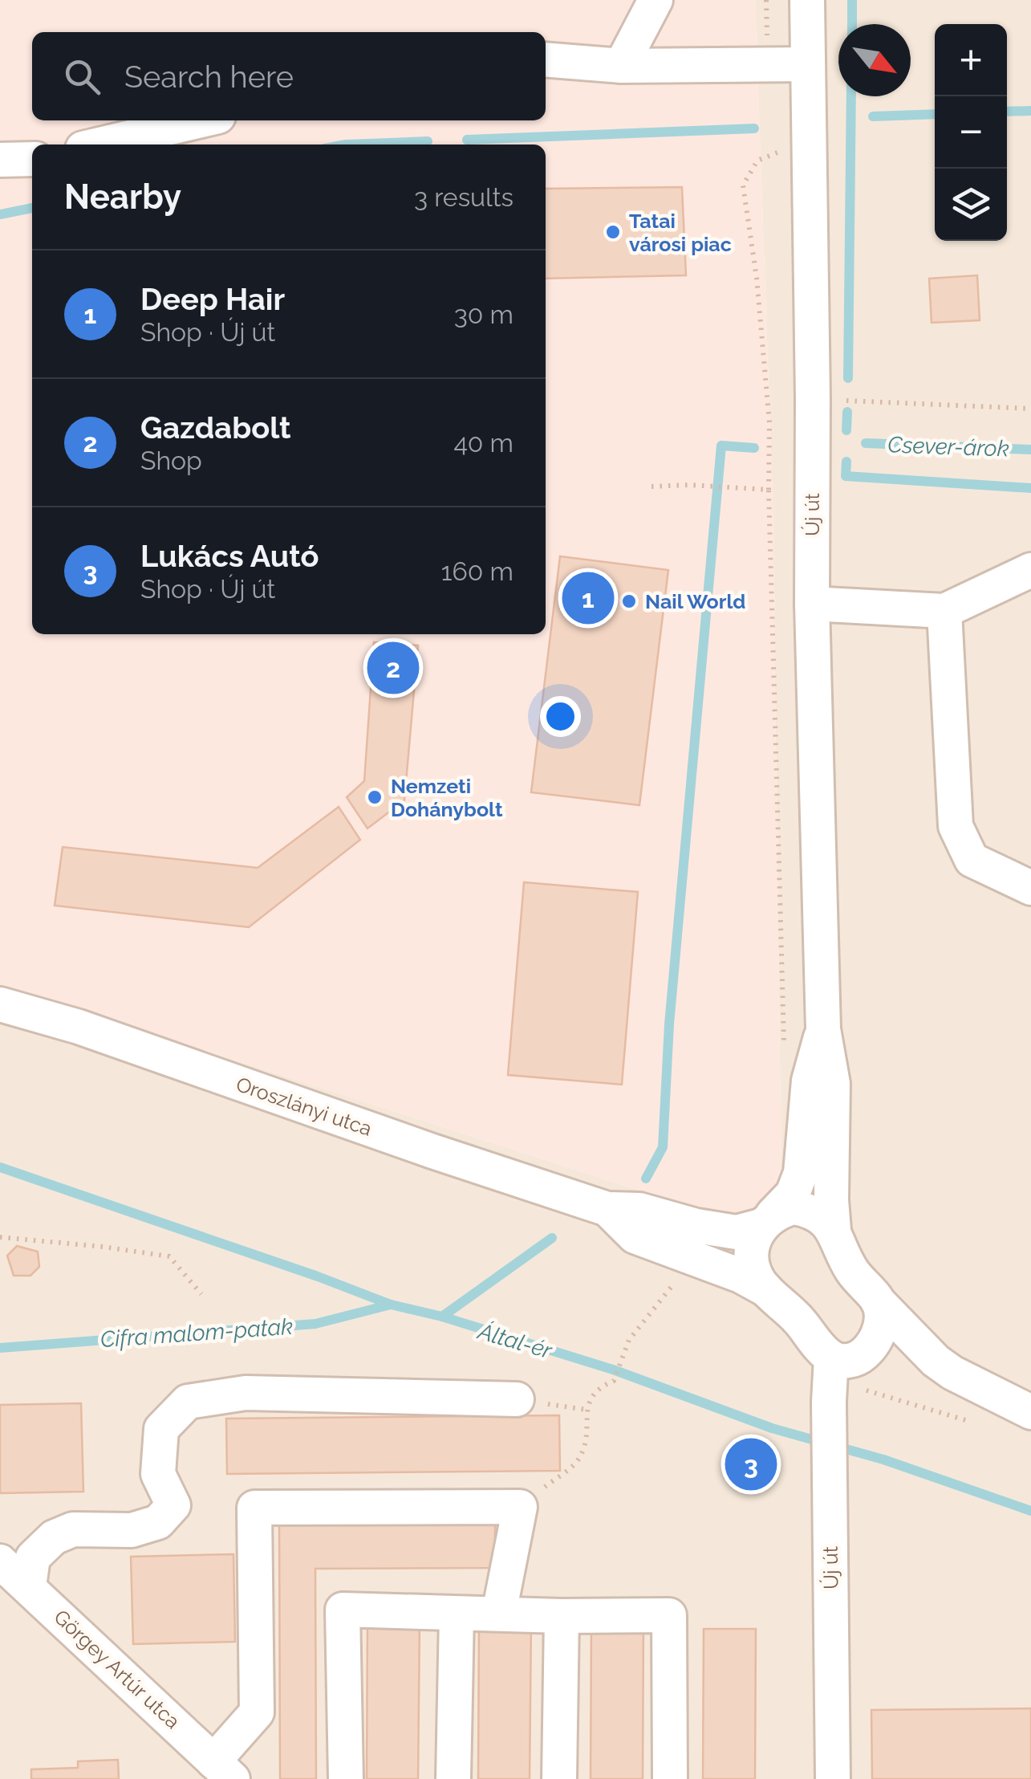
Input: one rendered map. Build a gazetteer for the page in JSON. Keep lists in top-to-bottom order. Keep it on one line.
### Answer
{"streets":{"street":["Új út","Oroszlányi utca","Görgey Artúr utca"]},"crossings":[["Új út","Oroszlányi utca"]],"water":["Csever-árok","Cifra malom-patak","Által-ér"],"places":["Tatai városi piac","Nail World","Nemzeti Dohánybolt"],"north":"bottom right","page":{"map_buttons":["+","−"],"search":"Search here","heading":["Nearby","3 results"],"list":[{"mark":"1","name":"Deep Hair","note":"Shop · Új út","value":"30 m"},{"mark":"2","name":"Gazdabolt","note":"Shop","value":"40 m"},{"mark":"3","name":"Lukács Autó","note":"Shop · Új út","value":"160 m"}],"pins":["1","2","3"]}}
